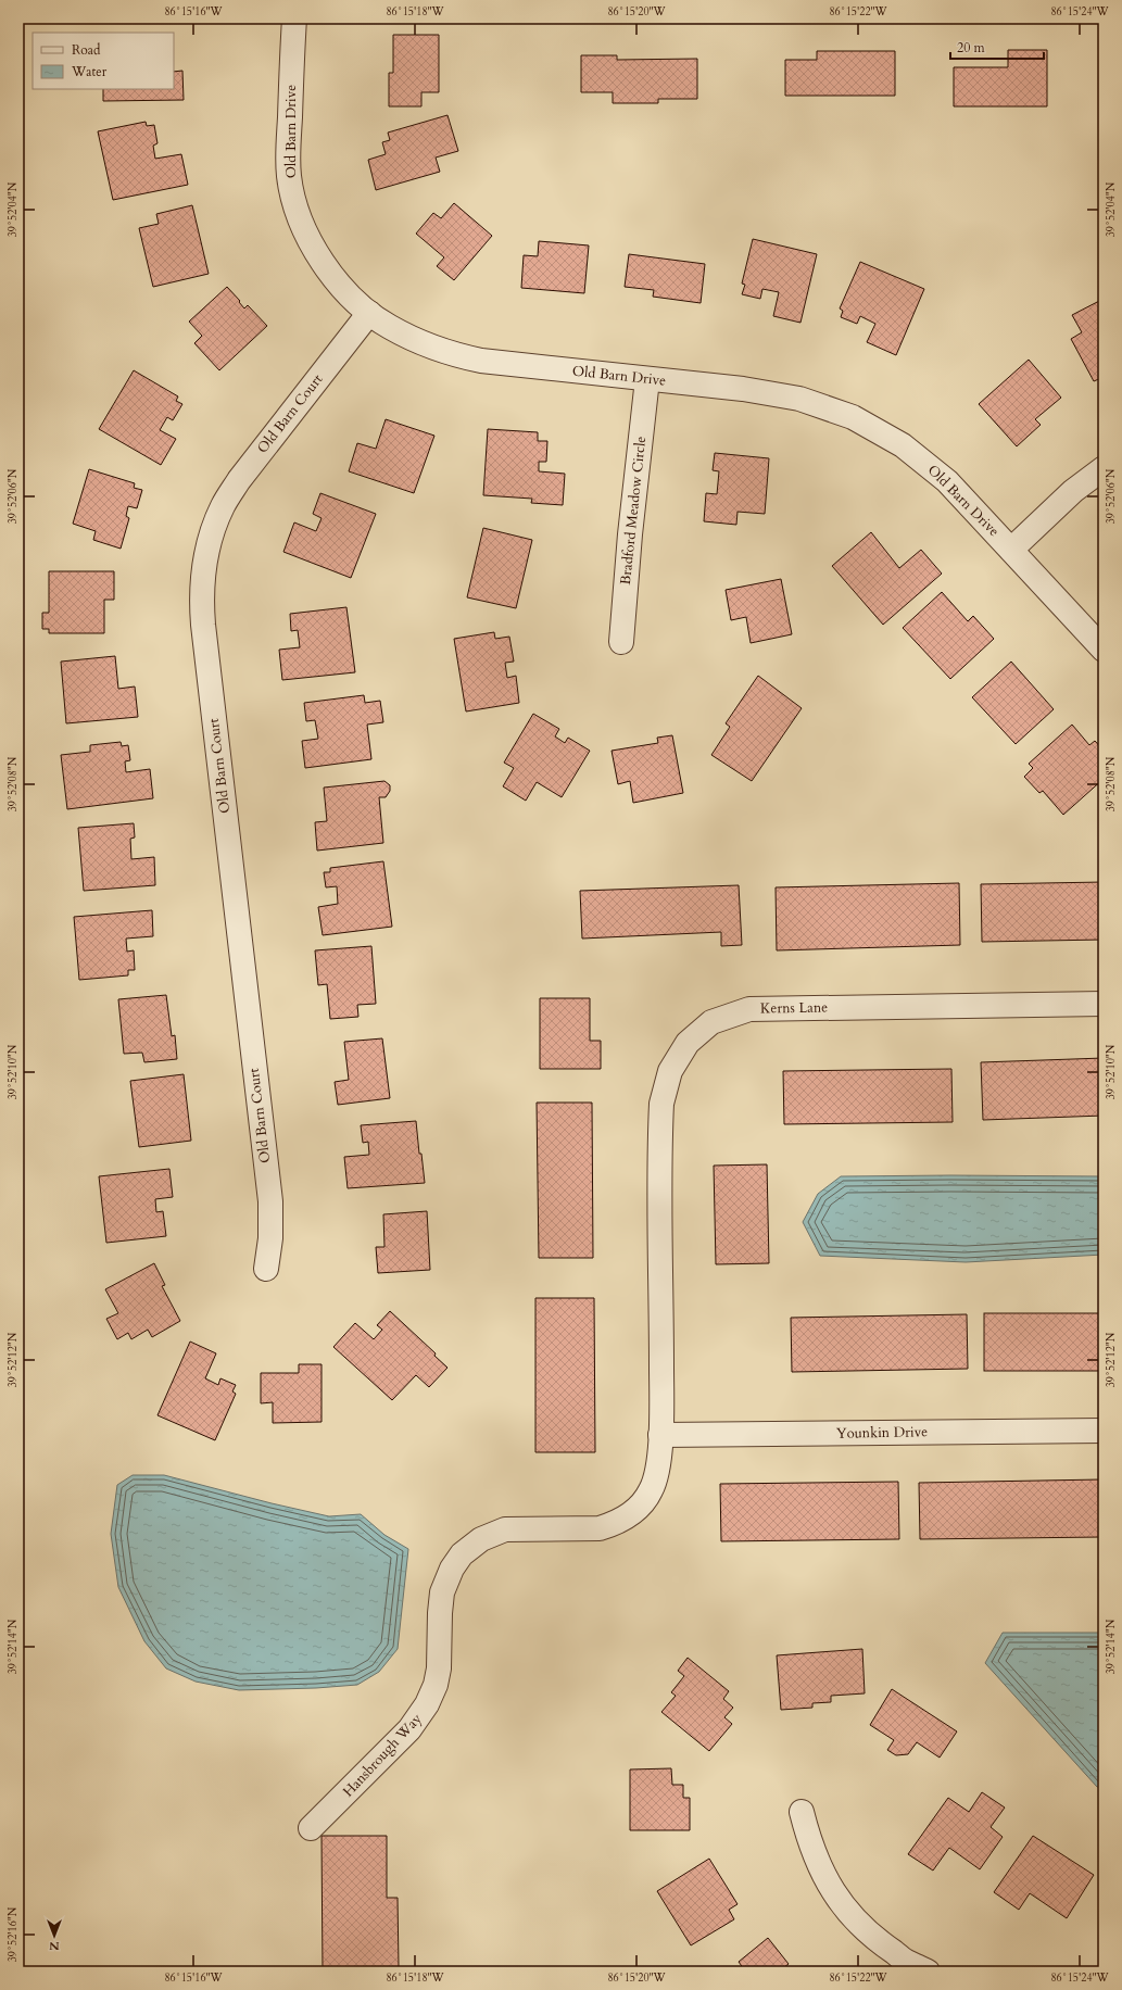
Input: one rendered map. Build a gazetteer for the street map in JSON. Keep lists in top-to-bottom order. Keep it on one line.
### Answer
{"streets":{"street":["Old Barn Drive","Old Barn Court","Bradford Meadow Circle","Kerns Lane","Younkin Drive","Hansbrough Way"]},"crossings":[["Old Barn Drive","Old Barn Court"],["Old Barn Drive","Bradford Meadow Circle"],["Kerns Lane","Younkin Drive"],["Kerns Lane","Hansbrough Way"],["Younkin Drive","Hansbrough Way"]],"legend":["Road","Water"],"scale_bar":"20 m","north":"bottom","coordinates":["86°15'16\"W","86°15'18\"W","86°15'20\"W","86°15'22\"W","86°15'24\"W","39°52'04\"N","39°52'06\"N","39°52'08\"N","39°52'10\"N","39°52'12\"N","39°52'14\"N","39°52'16\"N"]}
